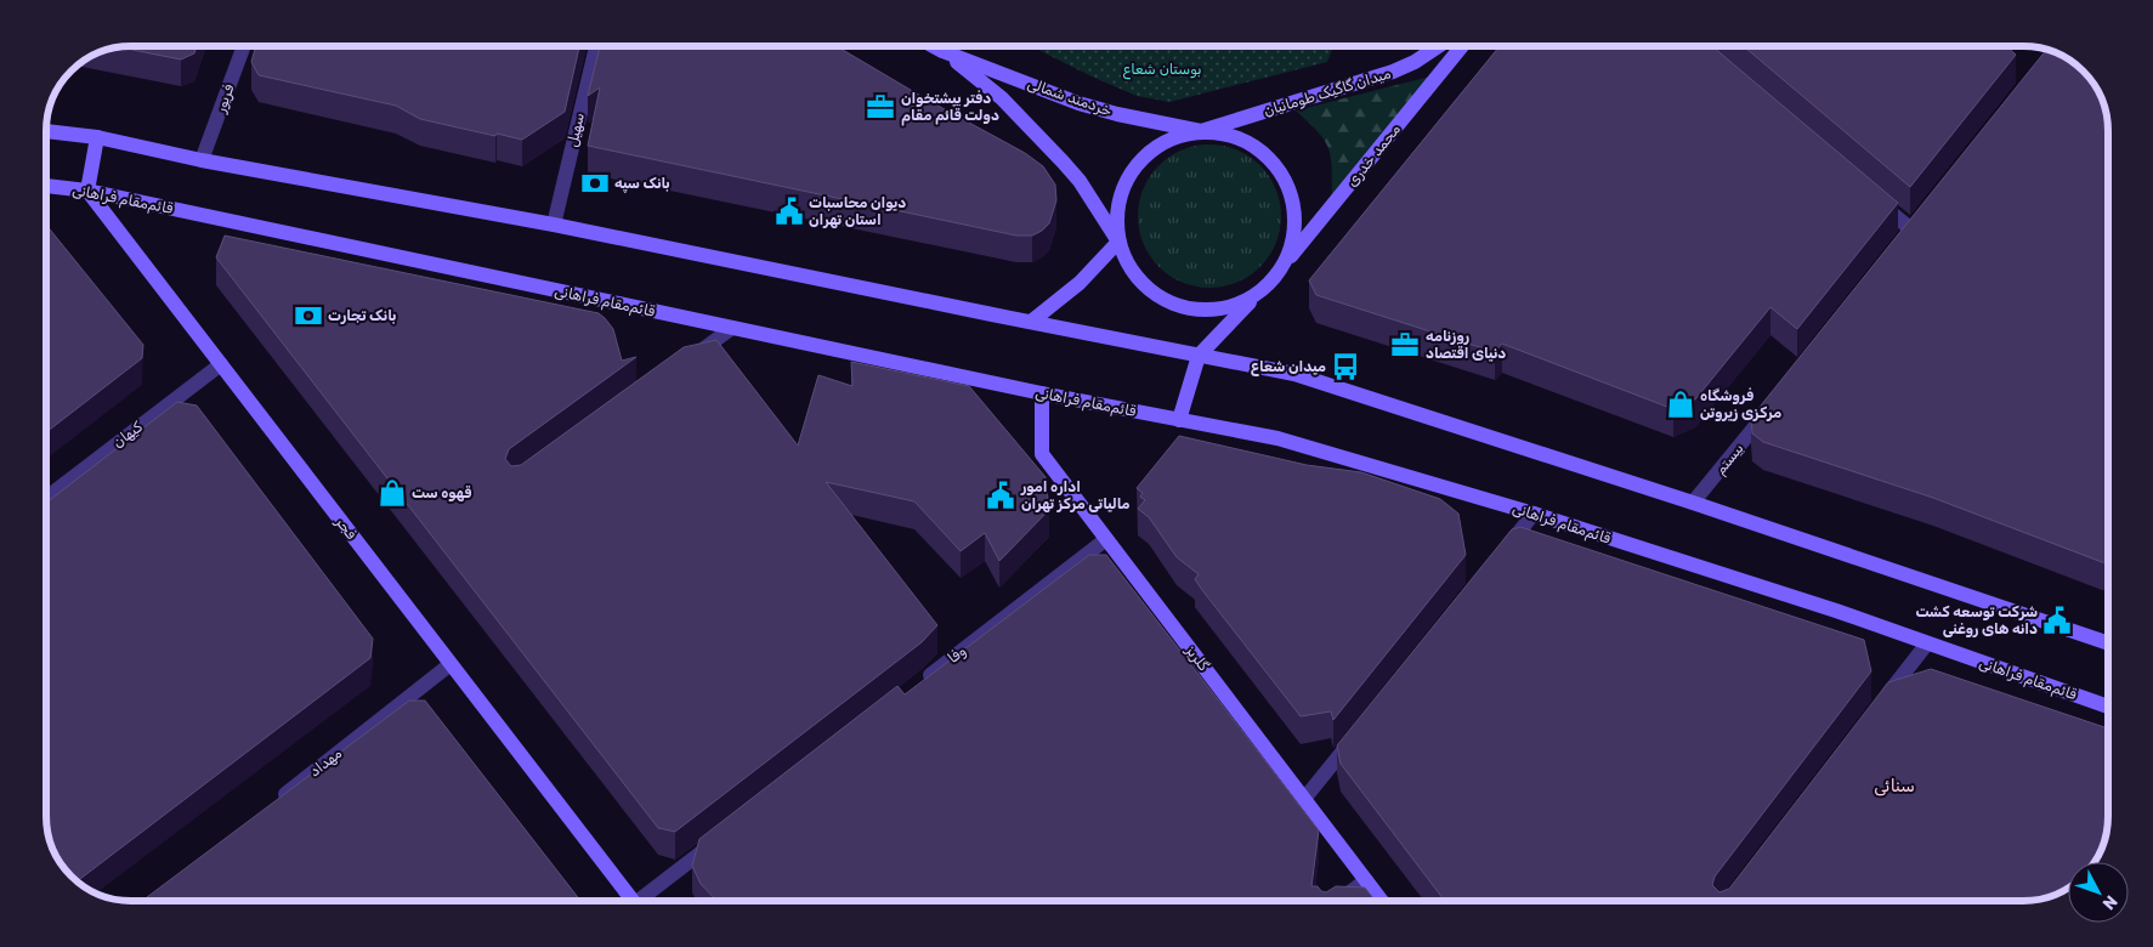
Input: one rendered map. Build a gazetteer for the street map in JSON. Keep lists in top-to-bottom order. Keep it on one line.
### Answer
{"streets":{"main road":["میدان گاگیک طومانیان","خردمند شمالی","محمد خدری","قائم‌مقام فراهانی","فجر","گلریز"],"street":["فریور","سهیل","کیهان","بیستم","وفا","مهداد"]},"crossings":[["میدان گاگیک طومانیان","خردمند شمالی"],["میدان گاگیک طومانیان","محمد خدری"],["خردمند شمالی","محمد خدری"],["قائم‌مقام فراهانی","فجر"],["قائم‌مقام فراهانی","گلریز"],["کیهان","فجر"],["فجر","مهداد"],["وفا","گلریز"]],"districts":["سنائی"],"parks":["بوستان شعاع"],"places":{"office":["دفتر پیشتخوان دولت قائم مقام","روزنامه دنیای اقتصاد"],"bank":["بانک سپه","بانک تجارت"],"public building":["دیوان محاسبات استان تهران","اداره امور مالیاتی مرکز تهران","شرکت توسعه کشت دانه های روغنی"],"bus stop":["میدان شعاع"],"shop":["فروشگاه مرکزى زیروتن","قهوه ست"]},"north":"bottom right"}
